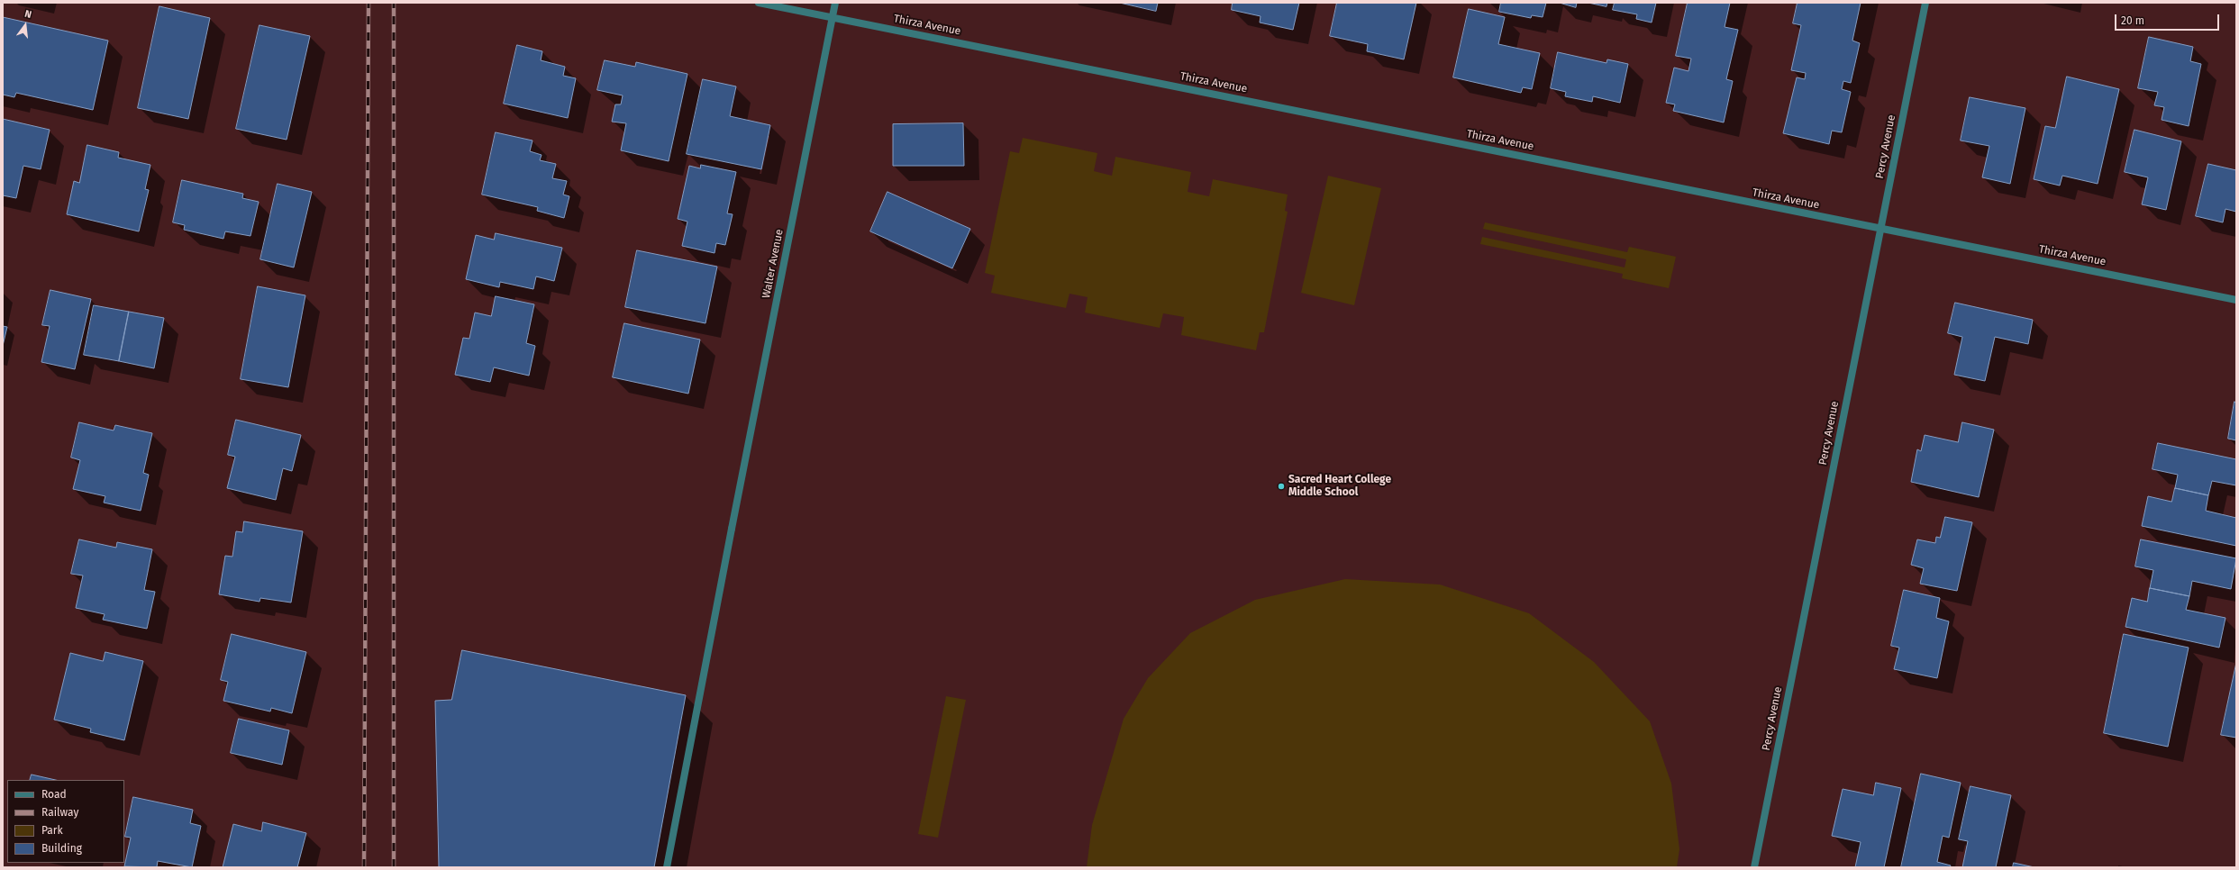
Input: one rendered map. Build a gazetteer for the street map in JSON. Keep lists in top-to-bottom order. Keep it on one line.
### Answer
{"streets":{"street":["Thirza Avenue","Percy Avenue","Walter Avenue"]},"crossings":[["Thirza Avenue","Percy Avenue"],["Thirza Avenue","Walter Avenue"]],"places":["Sacred Heart College Middle School"],"legend":["Road","Railway","Park","Building"],"scale_bar":"20 m","north":"top"}
